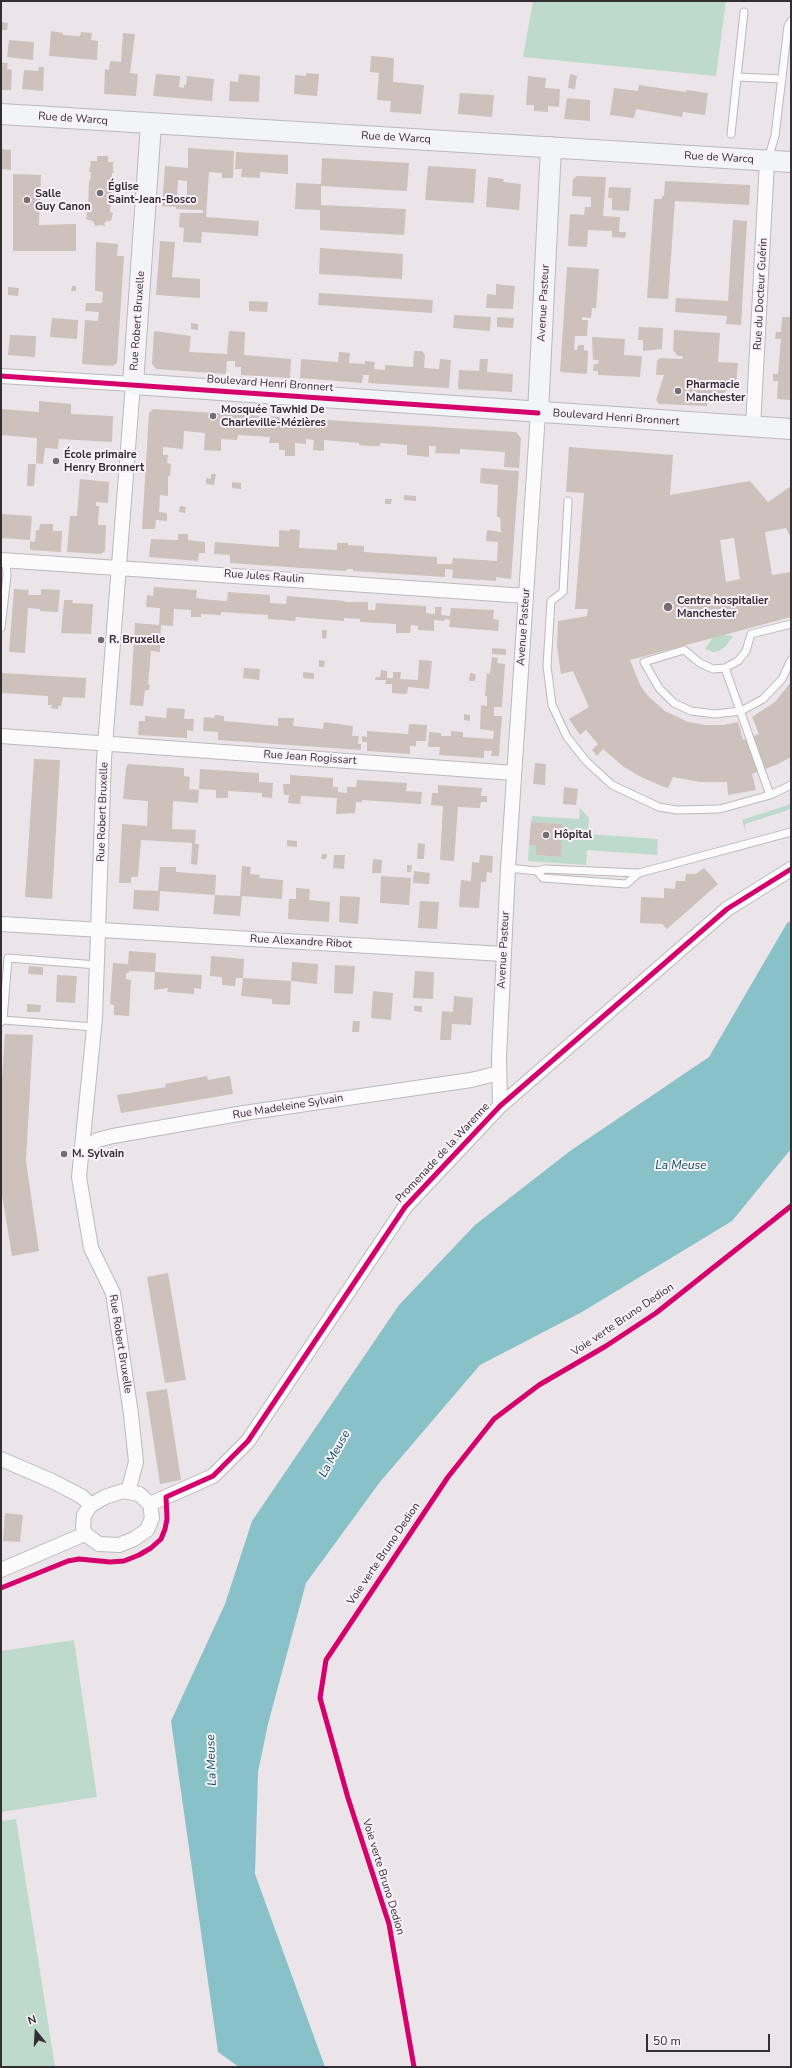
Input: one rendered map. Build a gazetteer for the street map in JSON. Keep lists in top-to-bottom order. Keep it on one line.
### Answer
{"streets":{"main road":["Rue de Warcq","Avenue Pasteur","Rue Robert Bruxelle","Boulevard Henri Bronnert"],"street":["Rue du Docteur Guérin","Rue Jules Raulin","Rue Jean Rogissart","Rue Alexandre Ribot","Rue Madeleine Sylvain","Promenade de la Warenne"],"cycle path":["Voie verte Bruno Dedion"]},"crossings":[["Rue de Warcq","Rue du Docteur Guérin"],["Rue de Warcq","Avenue Pasteur"],["Rue de Warcq","Rue Robert Bruxelle"],["Rue du Docteur Guérin","Boulevard Henri Bronnert"],["Avenue Pasteur","Boulevard Henri Bronnert"],["Avenue Pasteur","Rue Jules Raulin"],["Avenue Pasteur","Rue Jean Rogissart"],["Avenue Pasteur","Rue Alexandre Ribot"],["Avenue Pasteur","Rue Madeleine Sylvain"],["Avenue Pasteur","Promenade de la Warenne"],["Rue Robert Bruxelle","Boulevard Henri Bronnert"],["Rue Robert Bruxelle","Rue Jules Raulin"],["Rue Robert Bruxelle","Rue Jean Rogissart"],["Rue Robert Bruxelle","Rue Alexandre Ribot"],["Rue Robert Bruxelle","Rue Madeleine Sylvain"],["Rue Robert Bruxelle","Promenade de la Warenne"]],"water":["La Meuse"],"places":["Église Saint-Jean-Bosco","Salle Guy Canon","Pharmacie Manchester","Mosquée Tawhid De Charleville-Mézières","École primaire Henry Bronnert","Centre hospitalier Manchester","R. Bruxelle","Hôpital","M. Sylvain"],"scale_bar":"50 m","north":"top"}
